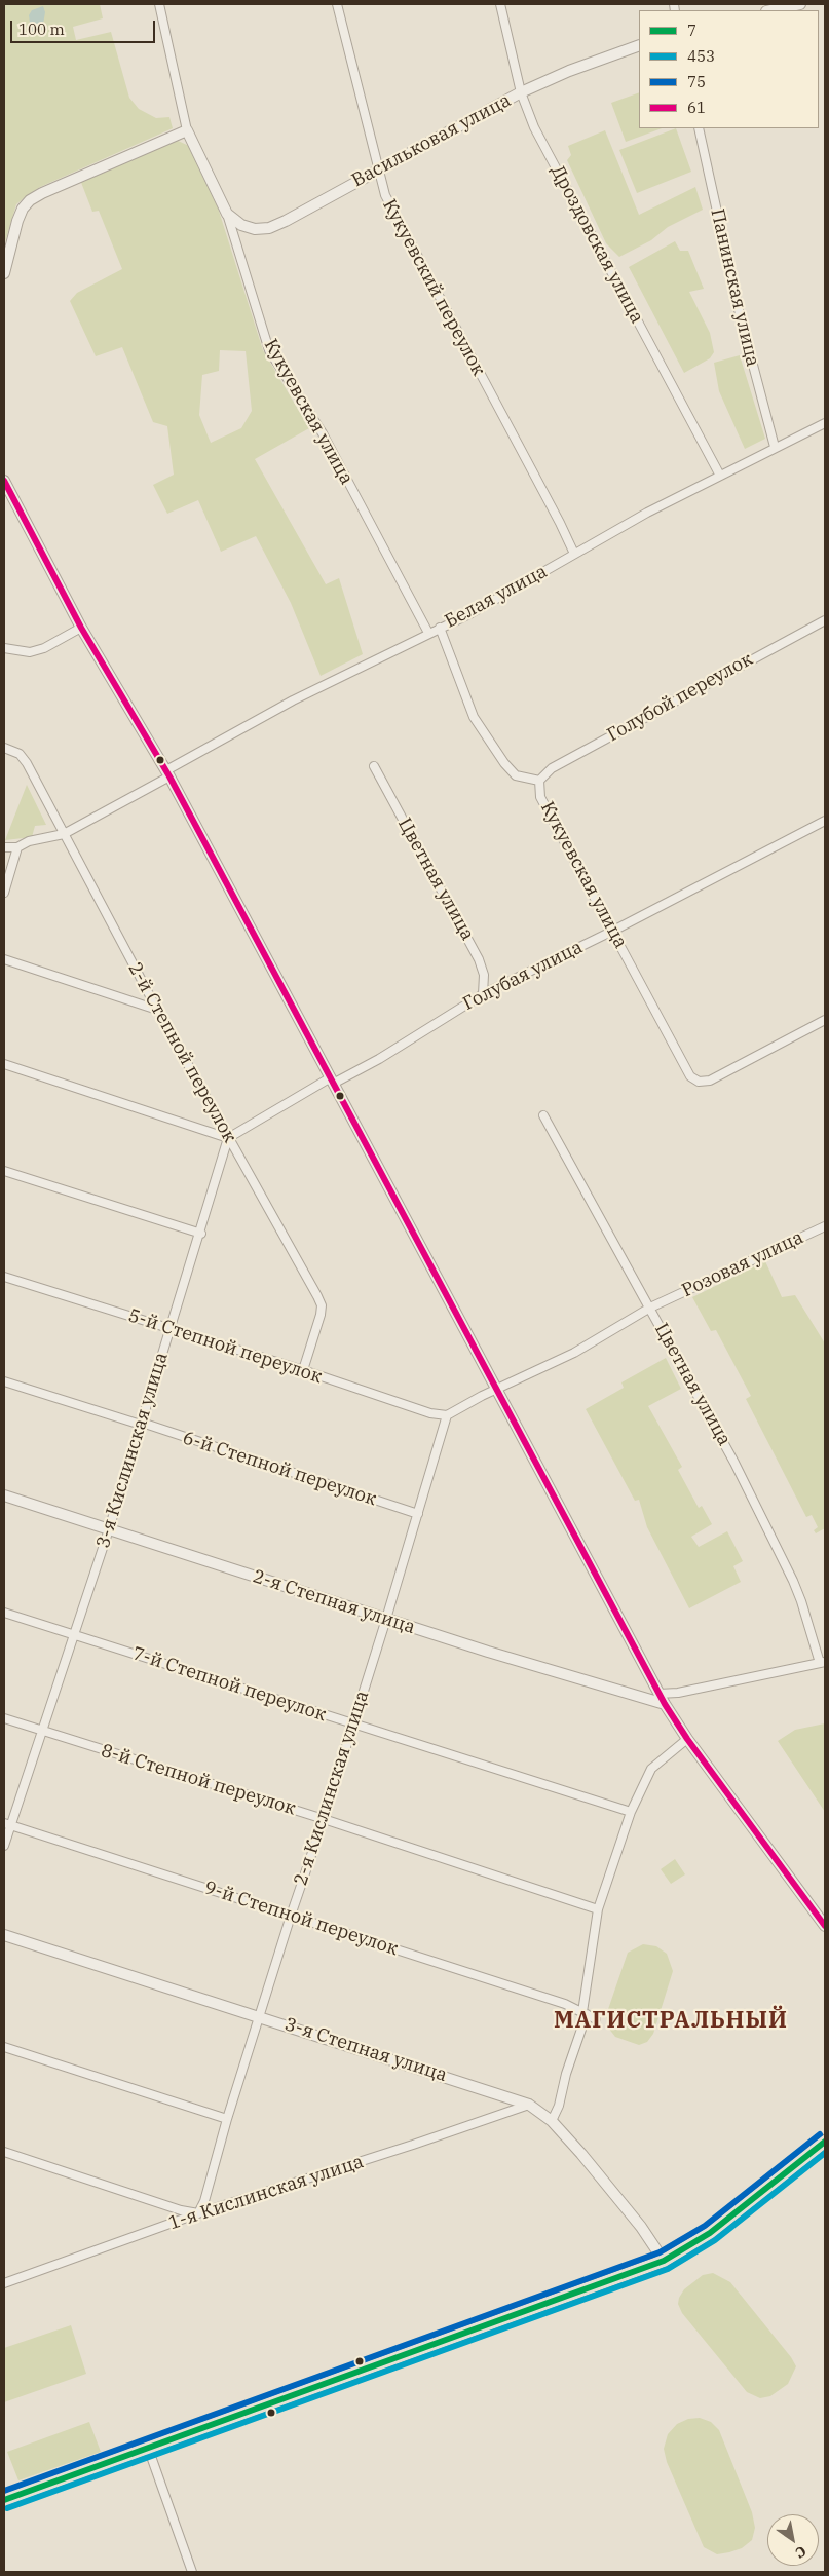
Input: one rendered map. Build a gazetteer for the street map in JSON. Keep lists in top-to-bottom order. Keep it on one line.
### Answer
{"streets":{"street":["Васильковая улица","Дроздовская улица","Кукуевский переулок","Панинская улица","Кукуевская улица","Белая улица","Голубой переулок","Цветная улица","Голубая улица","2-й Степной переулок","Розовая улица","5-й Степной переулок","3-я Кислинская улица","6-й Степной переулок","2-я Степная улица","7-й Степной переулок","8-й Степной переулок","2-я Кислинская улица","9-й Степной переулок","3-я Степная улица","1-я Кислинская улица"]},"crossings":[["Васильковая улица","Дроздовская улица"],["Васильковая улица","Кукуевский переулок"],["Васильковая улица","Кукуевская улица"],["Дроздовская улица","Белая улица"],["Кукуевский переулок","Белая улица"],["Панинская улица","Белая улица"],["Кукуевская улица","Белая улица"],["Кукуевская улица","Голубой переулок"],["Кукуевская улица","Голубая улица"],["Белая улица","2-й Степной переулок"],["Цветная улица","Голубая улица"],["Цветная улица","Розовая улица"],["2-й Степной переулок","5-й Степной переулок"],["2-й Степной переулок","3-я Кислинская улица"],["5-й Степной переулок","3-я Кислинская улица"],["5-й Степной переулок","2-я Кислинская улица"],["3-я Кислинская улица","6-й Степной переулок"],["3-я Кислинская улица","2-я Степная улица"],["3-я Кислинская улица","7-й Степной переулок"],["3-я Кислинская улица","8-й Степной переулок"],["3-я Кислинская улица","9-й Степной переулок"],["6-й Степной переулок","2-я Кислинская улица"],["2-я Степная улица","2-я Кислинская улица"],["7-й Степной переулок","2-я Кислинская улица"],["8-й Степной переулок","2-я Кислинская улица"],["2-я Кислинская улица","9-й Степной переулок"],["2-я Кислинская улица","3-я Степная улица"],["2-я Кислинская улица","1-я Кислинская улица"],["3-я Степная улица","1-я Кислинская улица"]],"districts":["МАГИСТРАЛЬНЫЙ"],"lines":["transit line 61","transit line 75","transit line 7","transit line 453"],"legend":["7","453","75","61"],"scale_bar":"100 m","north":"bottom right"}
